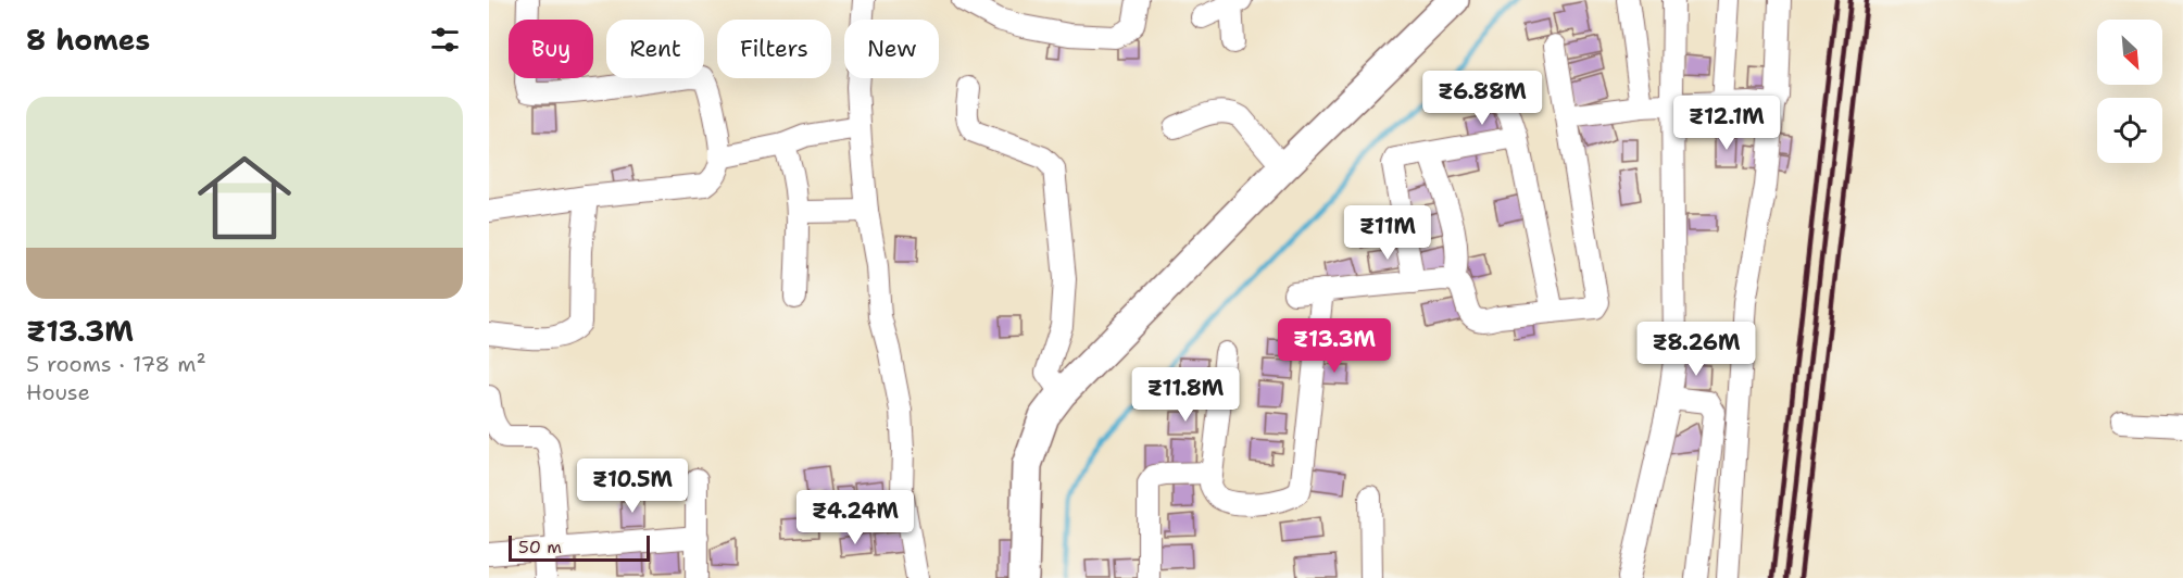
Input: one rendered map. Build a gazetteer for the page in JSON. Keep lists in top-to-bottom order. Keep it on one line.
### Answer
{"scale_bar":"50 m","north":"bottom right","page":{"heading":"8 homes","chip":["Buy","Rent","Filters","New"],"price":["₹6.88M","₹12.1M","₹11M","₹13.3M","₹8.26M","₹11.8M","₹10.5M","₹4.24M"],"list":[{"name":"₹13.3M","note":"5 rooms · 178 m² · House"}],"scale":"50 m"}}
